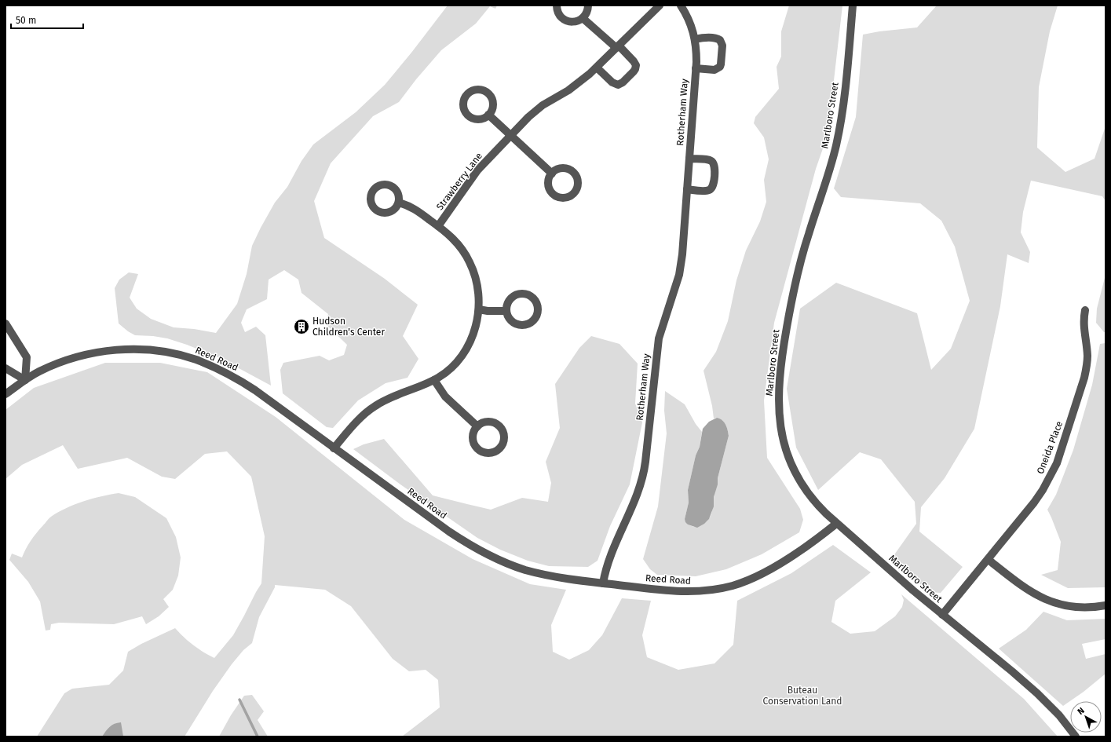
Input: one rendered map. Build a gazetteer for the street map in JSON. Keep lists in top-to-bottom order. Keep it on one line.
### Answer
{"streets":{"street":["Rotherham Way","Marlboro Street","Strawberry Lane","Reed Road","Oneida Place"]},"crossings":[["Rotherham Way","Reed Road"],["Marlboro Street","Reed Road"],["Marlboro Street","Oneida Place"]],"parks":["Buteau Conservation Land"],"places":{"building":["Hudson Children's Center"]},"scale_bar":"50 m","north":"top left"}
